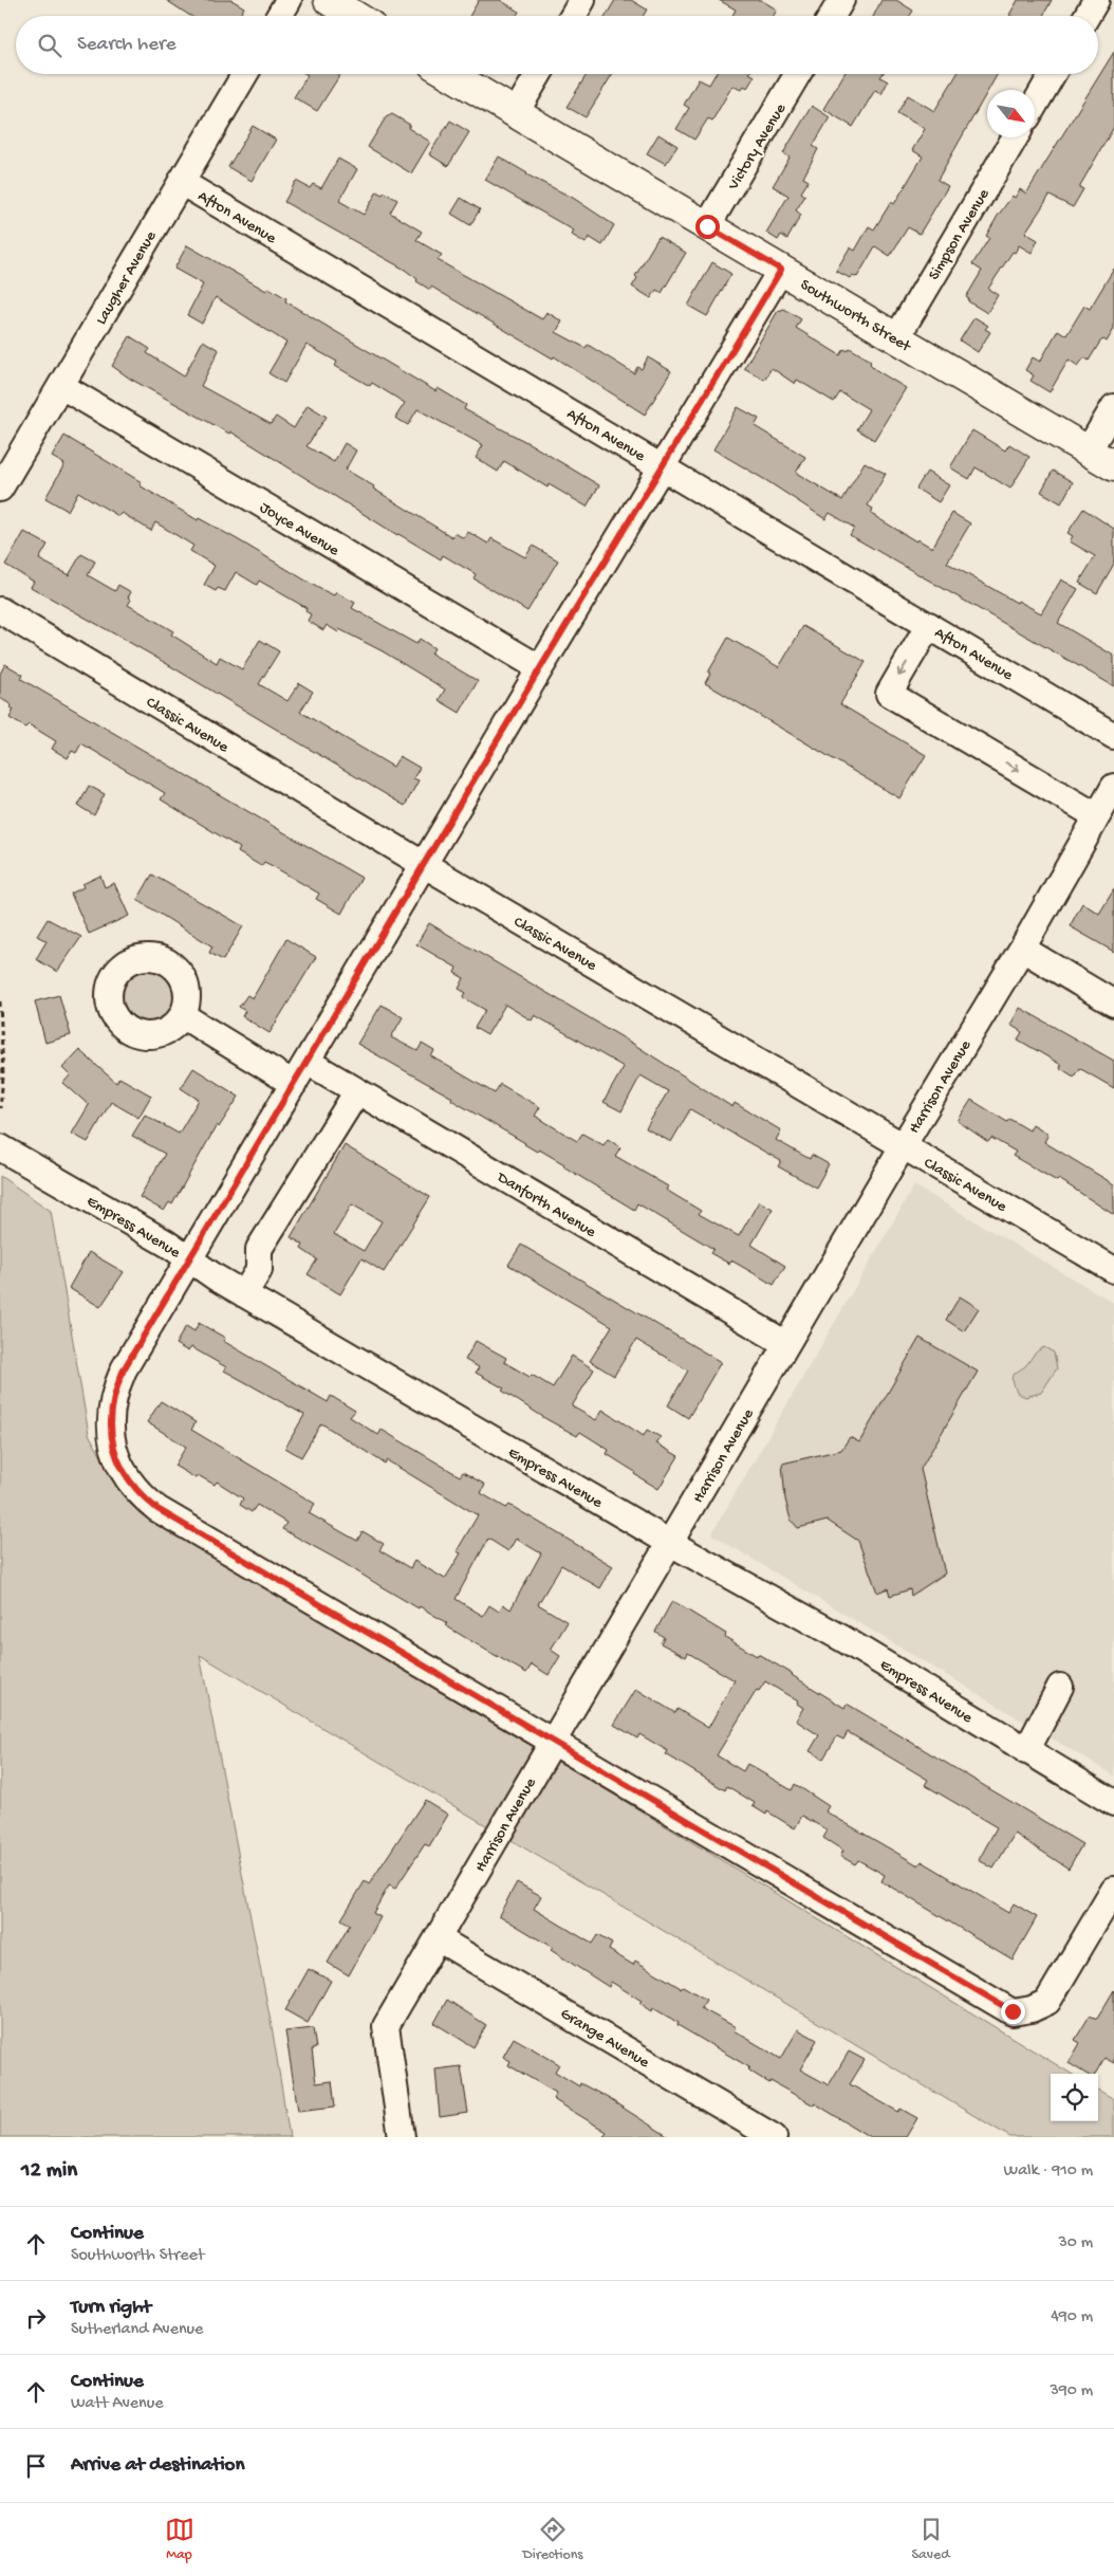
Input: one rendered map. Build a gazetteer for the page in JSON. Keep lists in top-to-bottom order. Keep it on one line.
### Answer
{"streets":{"main road":["Southworth Street"],"street":["Victory Avenue","Afton Avenue","Simpson Avenue","Laugher Avenue","Joyce Avenue","Classic Avenue","Harrison Avenue","Danforth Avenue","Empress Avenue","Grange Avenue"]},"crossings":[["Victory Avenue","Southworth Street"],["Afton Avenue","Laugher Avenue"],["Simpson Avenue","Southworth Street"],["Laugher Avenue","Joyce Avenue"],["Classic Avenue","Harrison Avenue"],["Harrison Avenue","Danforth Avenue"],["Harrison Avenue","Empress Avenue"],["Harrison Avenue","Grange Avenue"]],"north":"bottom right","page":{"search":"Search here","heading":["12 min","Walk · 910 m"],"list":[["Continue","Southworth Street","30 m"],["Turn right","Sutherland Avenue","490 m"],["Continue","Watt Avenue","390 m"],"Arrive at destination"],"nav":["Map","Directions","Saved"]}}
